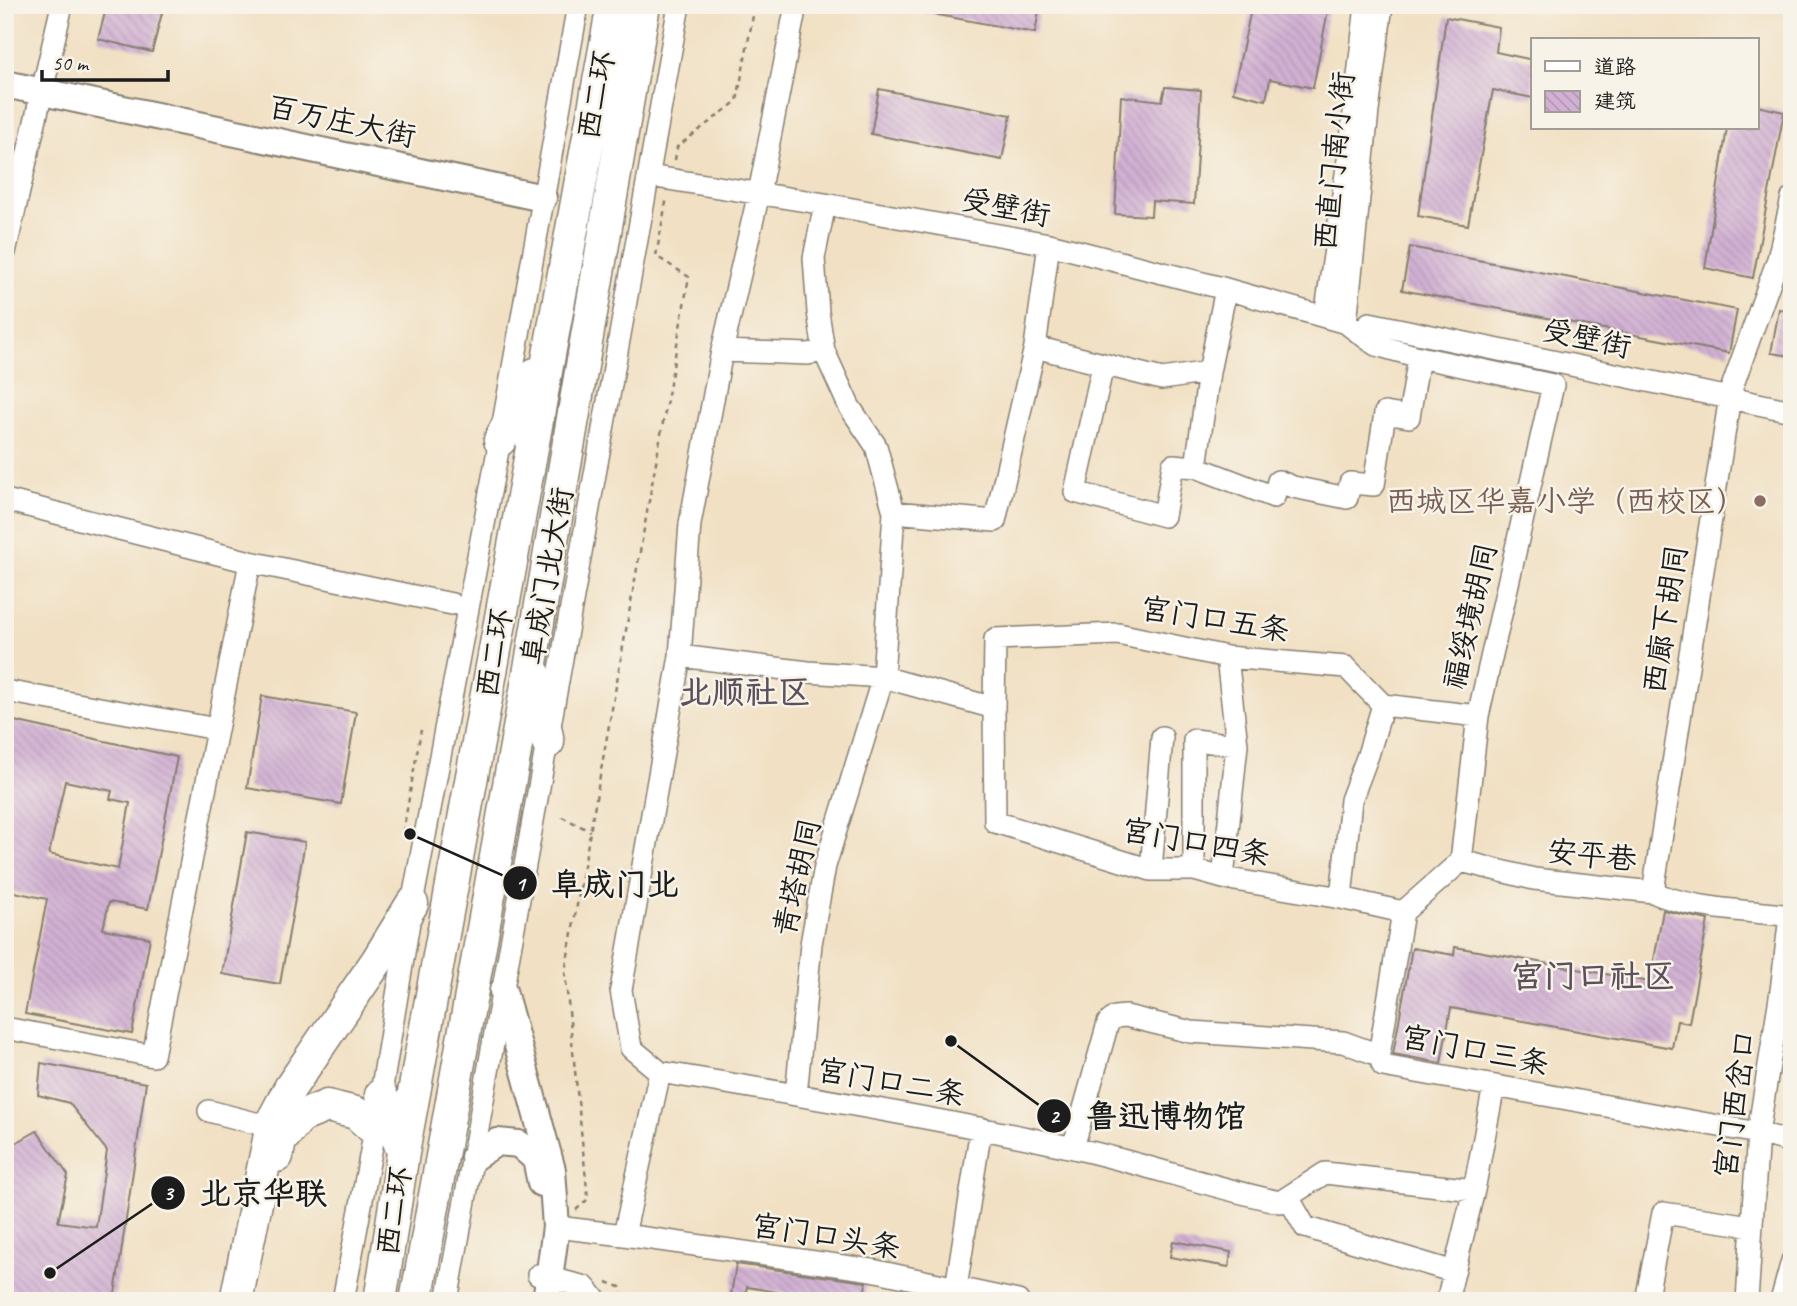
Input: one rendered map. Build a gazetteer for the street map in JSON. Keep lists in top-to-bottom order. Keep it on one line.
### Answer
{"streets":{"highway":["西二环"],"main road":["百万庄大街"],"street":["西直门南小街","受壁街","阜成门北大街","福绥境胡同","宫门口五条","西廊下胡同","宫门口四条","安平巷","青塔胡同","宫门口三条","宫门口二条","宫门西岔口","宫门口头条"]},"crossings":[["西直门南小街","受壁街"],["受壁街","阜成门北大街"],["受壁街","福绥境胡同"],["受壁街","青塔胡同"],["福绥境胡同","安平巷"],["宫门口五条","宫门口四条"],["西廊下胡同","安平巷"],["安平巷","宫门西岔口"],["青塔胡同","宫门口二条"],["宫门口三条","宫门口二条"],["宫门口三条","宫门西岔口"]],"districts":["北顺社区","宫门口社区"],"places":["西城区华嘉小学（西校区）","阜成门北","鲁迅博物馆","北京华联"],"legend":["道路","建筑"],"scale_bar":"50 m"}
